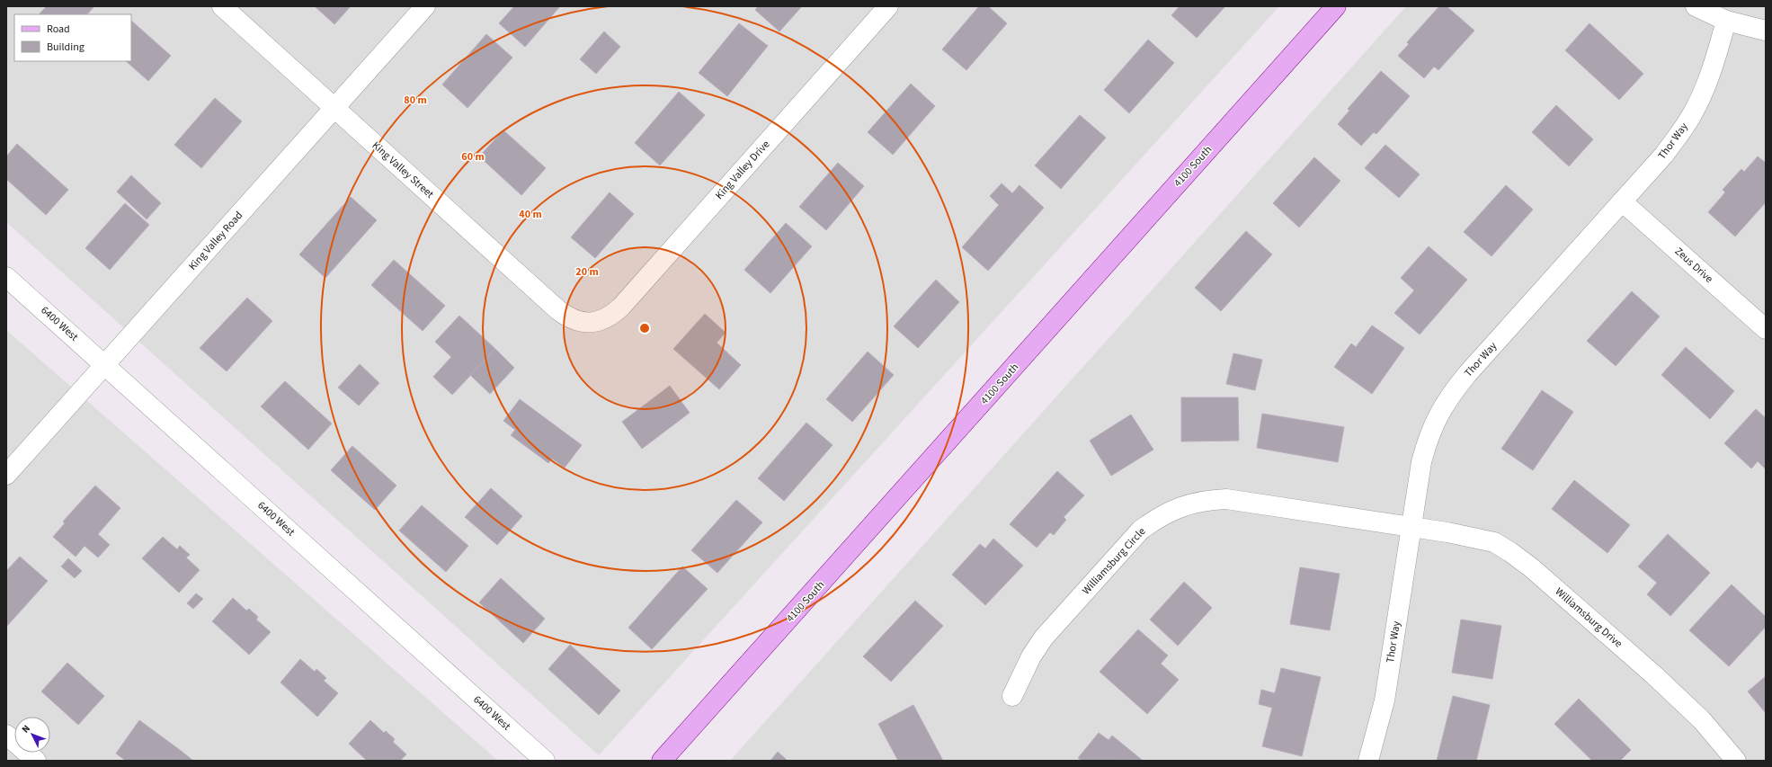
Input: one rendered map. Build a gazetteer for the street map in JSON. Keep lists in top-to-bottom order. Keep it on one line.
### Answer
{"streets":{"main road":["4100 South"],"street":["Thor Way","King Valley Street","King Valley Drive","King Valley Road","Zeus Drive","6400 West","Williamsburg Circle","Williamsburg Drive"]},"crossings":[["Thor Way","Zeus Drive"],["Thor Way","Williamsburg Circle"],["Thor Way","Williamsburg Drive"],["King Valley Street","King Valley Drive"],["King Valley Street","King Valley Road"],["King Valley Road","6400 West"],["Williamsburg Circle","Williamsburg Drive"]],"legend":["Road","Building"],"north":"top left","rings":["80 m","60 m","40 m","20 m"]}
